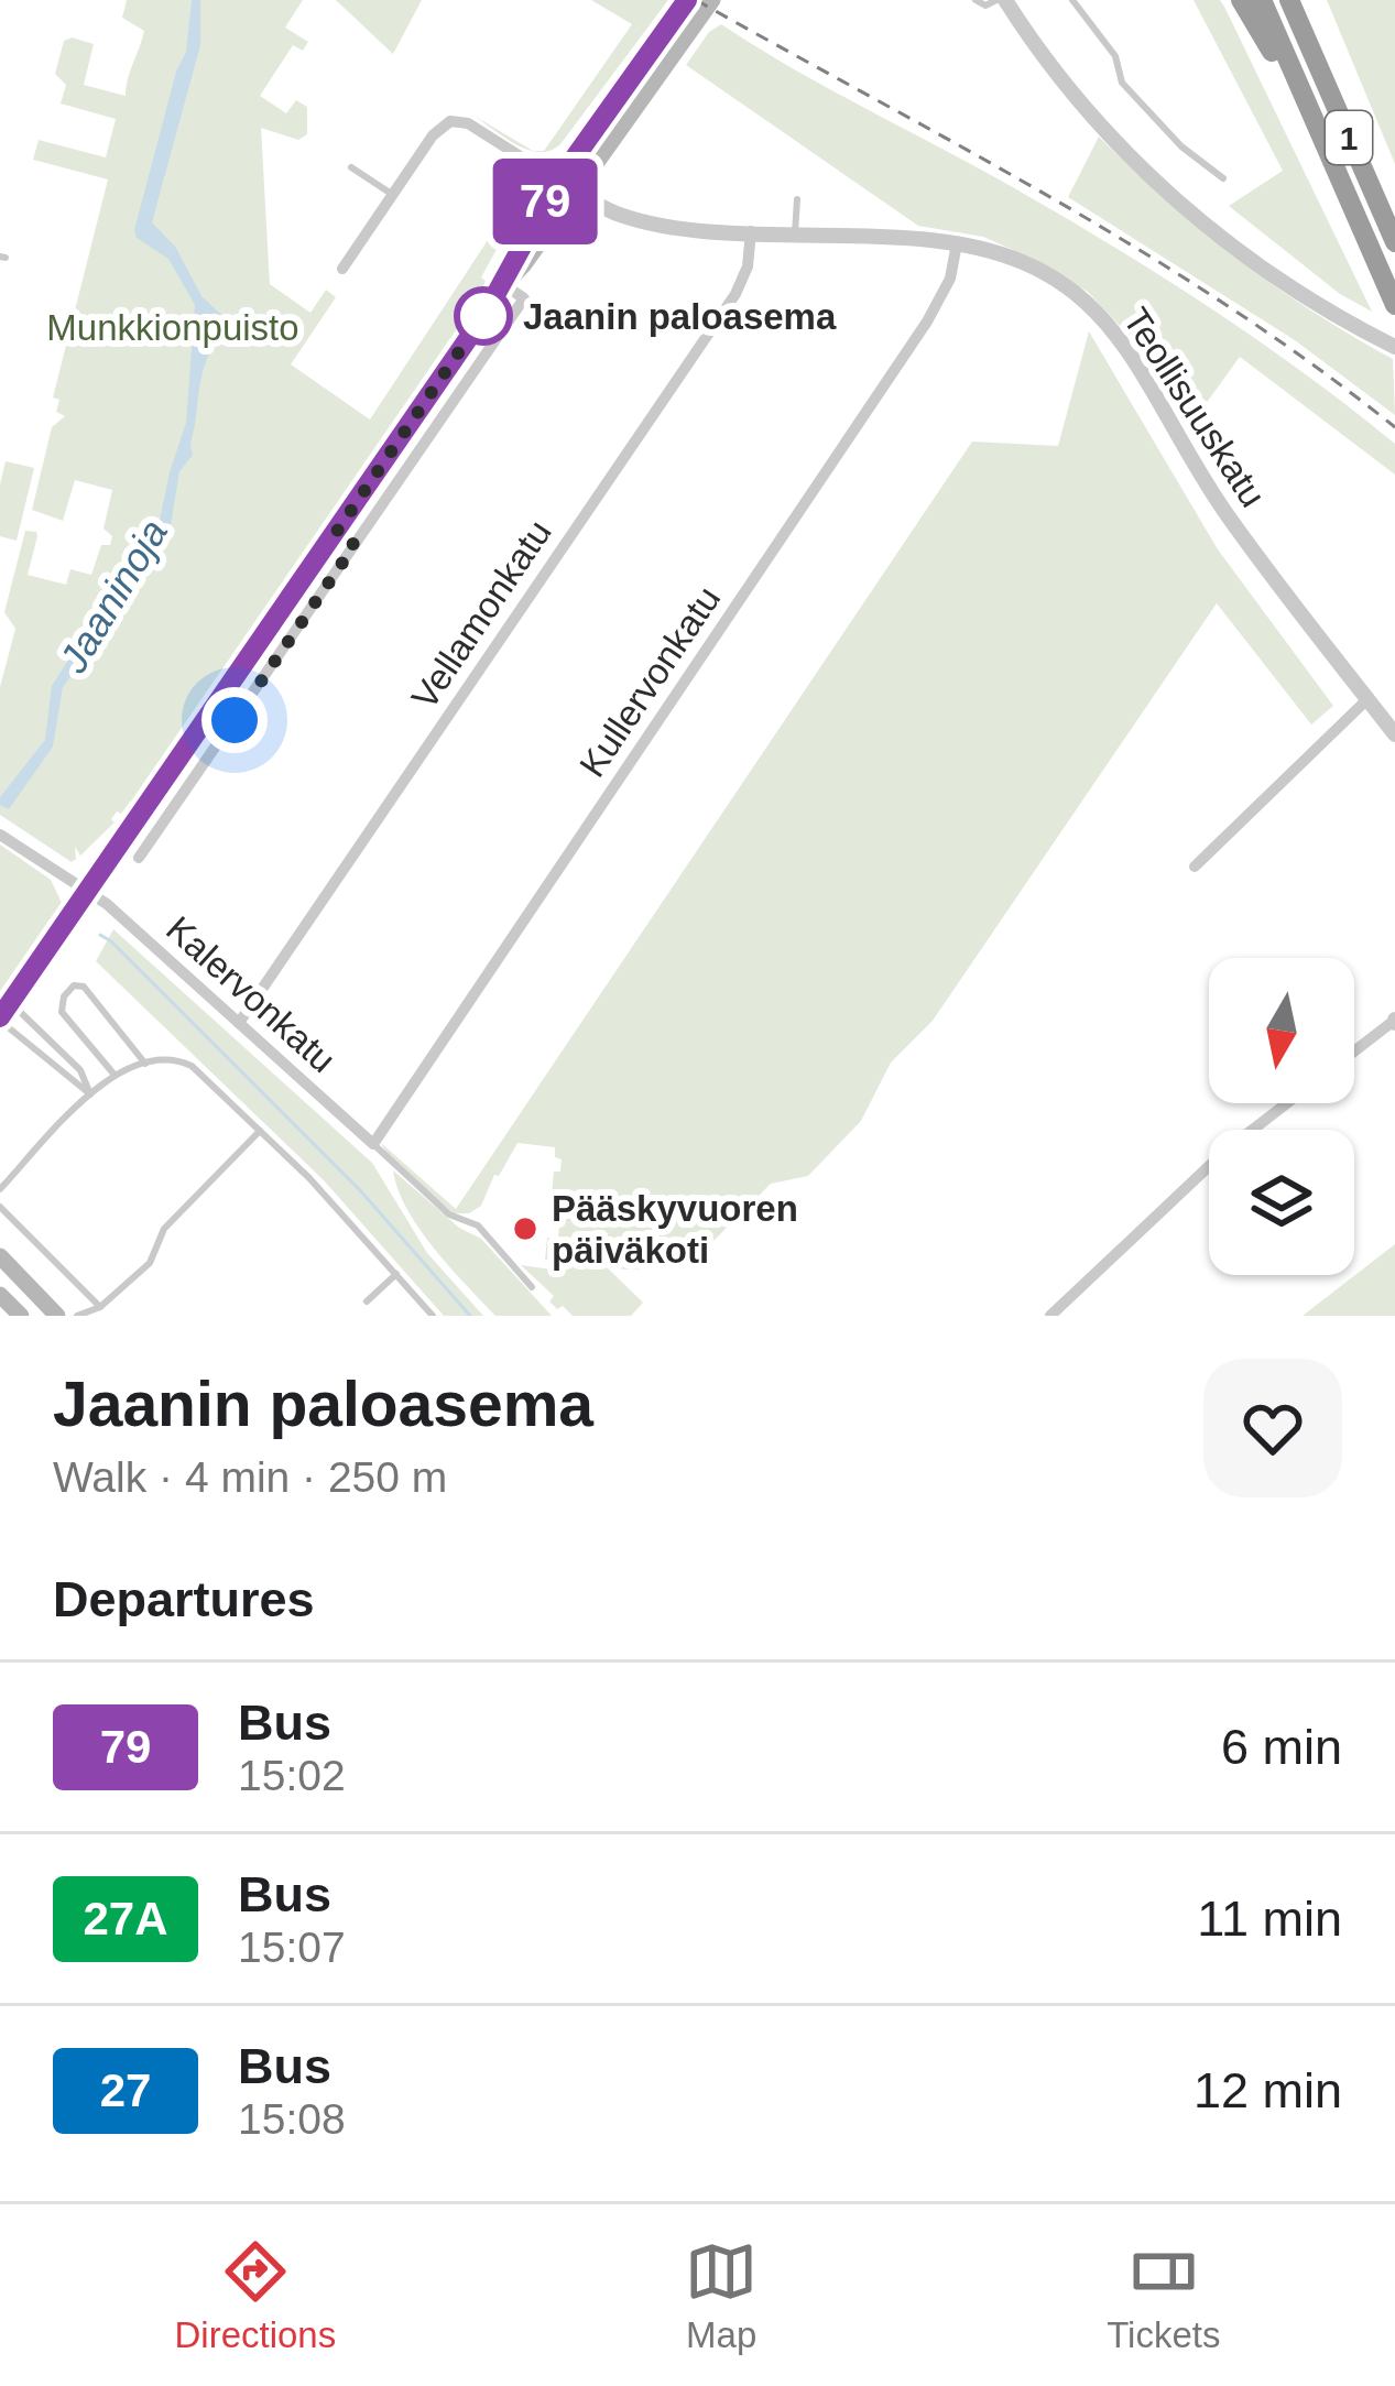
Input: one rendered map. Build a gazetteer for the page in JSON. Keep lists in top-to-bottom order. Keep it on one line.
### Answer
{"streets":{"highway":["1"],"street":["Teollisuuskatu","Vellamonkatu","Kullervonkatu","Kalervonkatu"]},"crossings":[["Teollisuuskatu","Vellamonkatu"],["Teollisuuskatu","Kullervonkatu"],["Vellamonkatu","Kalervonkatu"],["Kullervonkatu","Kalervonkatu"]],"water":["Jaaninoja"],"parks":["Munkkionpuisto"],"places":["Jaanin paloasema","Pääskyvuoren päiväkoti"],"lines":["bus line 79"],"north":"bottom","page":{"on_map":"79","heading":[["Jaanin paloasema","Walk · 4 min · 250 m"],"Departures"],"list":[{"mark":"79","name":"Bus","note":"15:02","value":"6 min"},{"mark":"27A","name":"Bus","note":"15:07","value":"11 min"},{"mark":"27","name":"Bus","note":"15:08","value":"12 min"}],"tabs":["Directions","Map","Tickets"]}}
